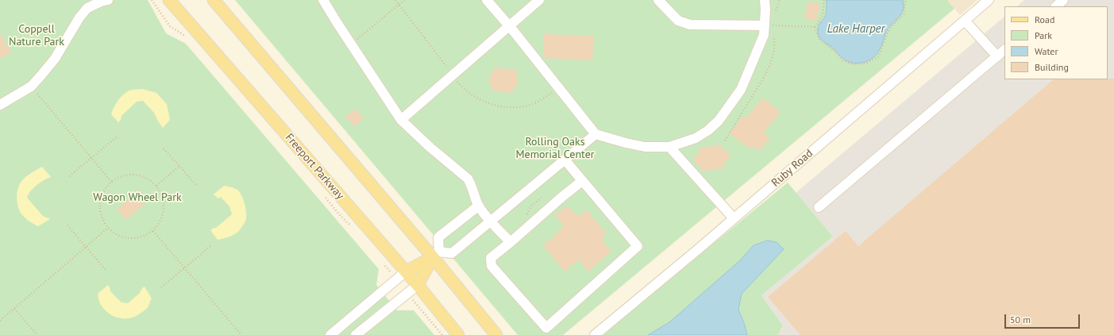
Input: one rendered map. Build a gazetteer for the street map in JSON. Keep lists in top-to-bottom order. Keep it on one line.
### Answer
{"streets":{"main road":["Freeport Parkway"],"street":["Ruby Road"]},"water":["Lake Harper"],"parks":["Coppell Nature Park","Rolling Oaks Memorial Center","Wagon Wheel Park"],"legend":["Road","Park","Water","Building"],"scale_bar":"50 m"}
